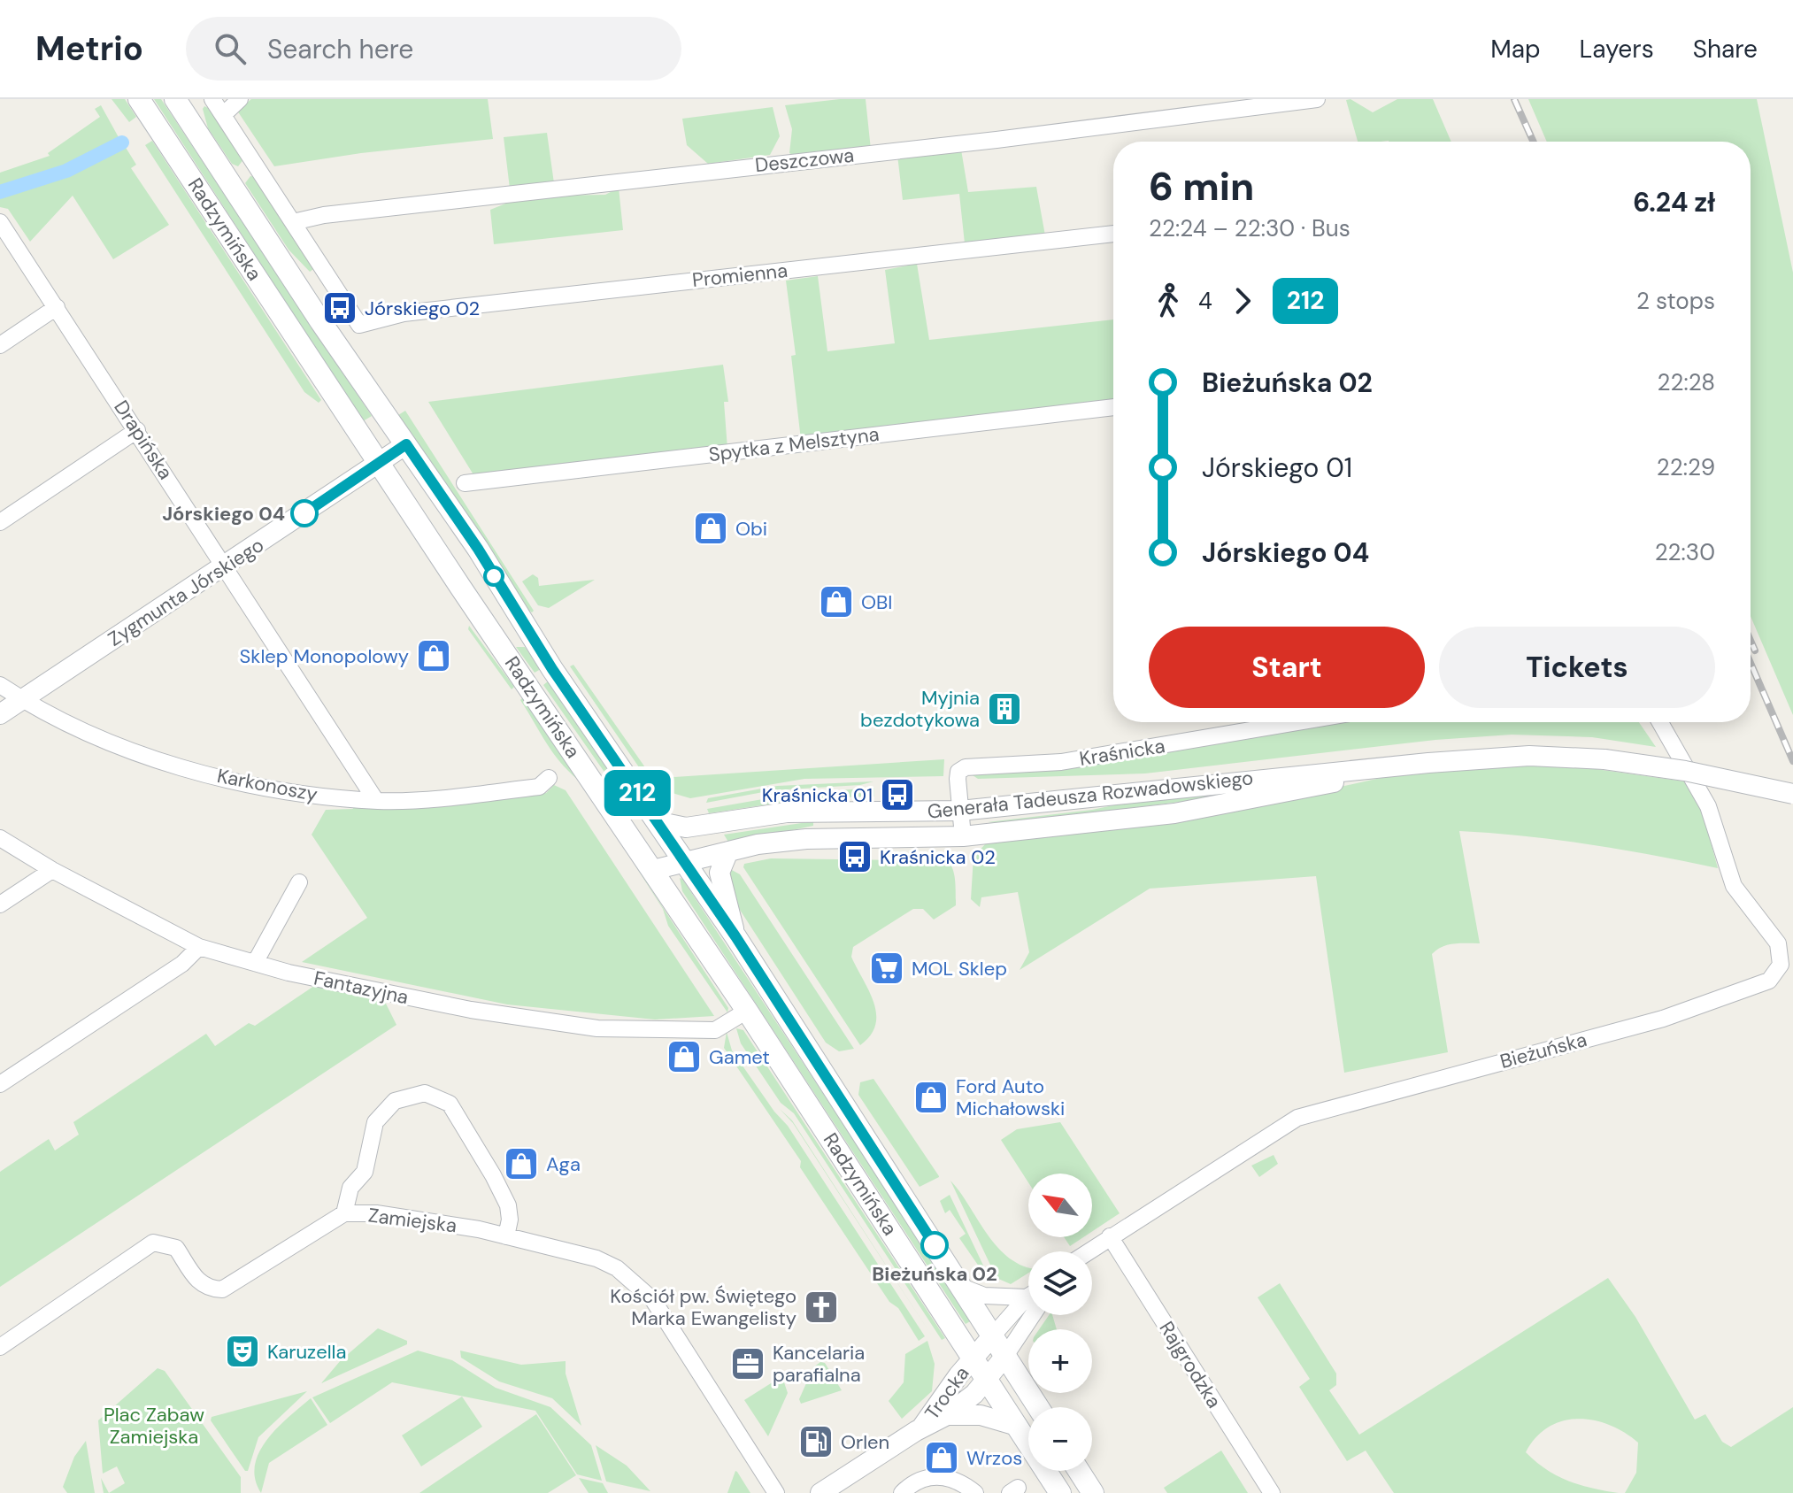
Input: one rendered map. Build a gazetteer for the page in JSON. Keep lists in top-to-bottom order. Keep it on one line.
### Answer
{"streets":{"main road":["Radzymińska"],"street":["Deszczowa","Promienna","Drapińska","Spytka z Melsztyna","Zygmunta Jórskiego","Kraśnicka","Karkonoszy","Generała Tadeusza Rozwadowskiego","Fantazyjna","Bieżuńska","Zamiejska","Rajgrodzka","Trocka"]},"crossings":[["Deszczowa","Promienna"],["Radzymińska","Zygmunta Jórskiego"],["Radzymińska","Generała Tadeusza Rozwadowskiego"],["Radzymińska","Fantazyjna"],["Radzymińska","Trocka"],["Drapińska","Zygmunta Jórskiego"],["Drapińska","Karkonoszy"],["Zygmunta Jórskiego","Karkonoszy"],["Kraśnicka","Generała Tadeusza Rozwadowskiego"],["Bieżuńska","Rajgrodzka"]],"parks":["Plac Zabaw Zamiejska"],"places":{"bus stop":["Jórskiego 02","Kraśnicka 01","Kraśnicka 02"],"other":["Jórskiego 04","Bieżuńska 02"],"shop":["Obi","OBI","Sklep Monopolowy","Gamet","Ford Auto Michałowski","Aga","Wrzos"],"building":["Myjnia bezdotykowa"],"supermarket":["MOL Sklep"],"church":["Kościół pw. Świętego Marka Ewangelisty"],"theatre":["Karuzella"],"office":["Kancelaria parafialna"],"fuel station":["Orlen"]},"lines":["bus line 212"],"north":"top left","page":{"header":"Metrio","search":"Search here","nav":["Map","Layers","Share"],"on_map":"212","heading":["6 min","22:24 – 22:30 · Bus","6.24 zł"],"legs":["4","212","2 stops"],"list":[{"name":"Bieżuńska 02","value":"22:28"},{"name":"Jórskiego 01","value":"22:29"},{"name":"Jórskiego 04","value":"22:30"}],"buttons":["Start","Tickets"],"map_buttons":["+","−"]}}
